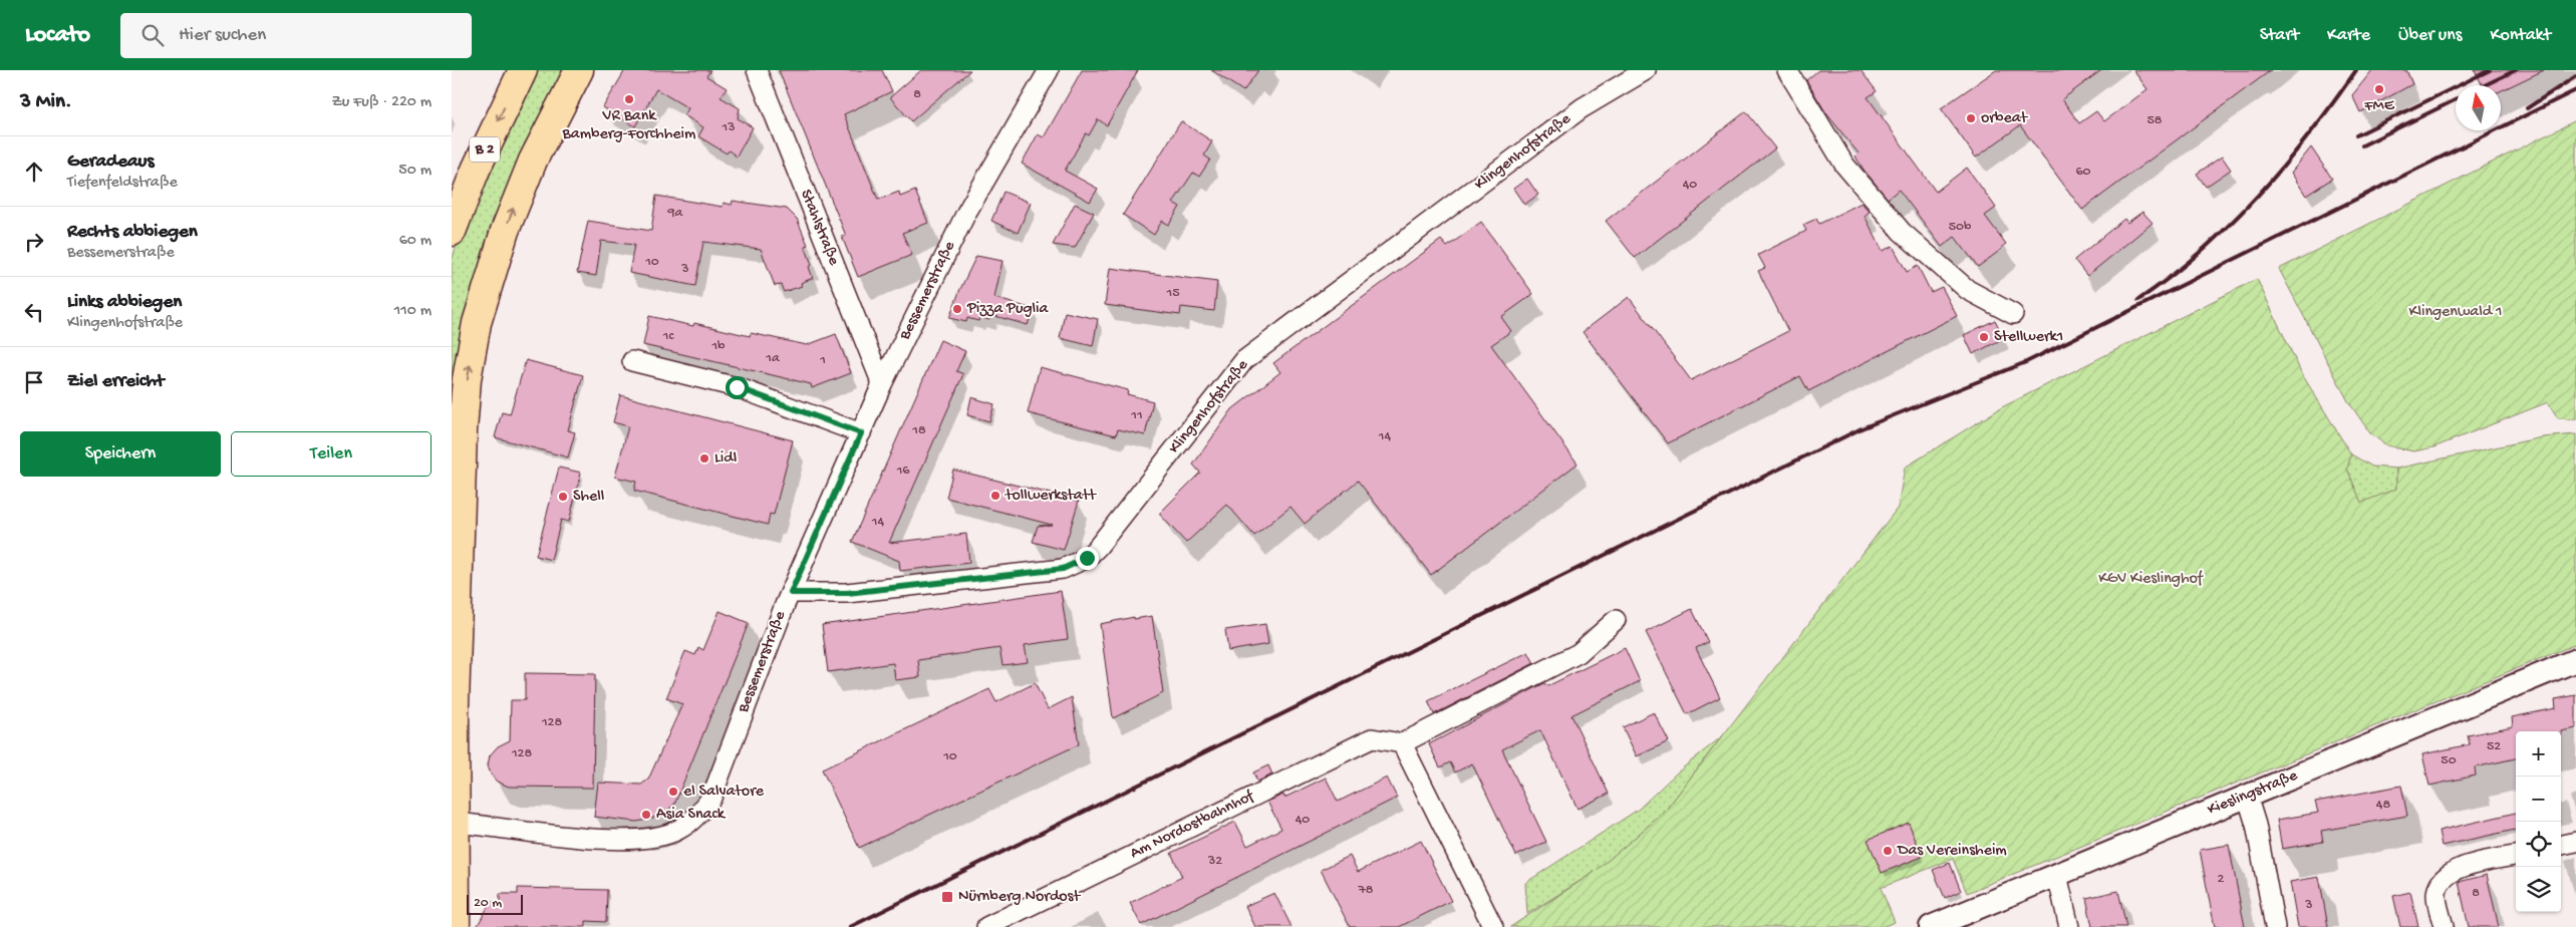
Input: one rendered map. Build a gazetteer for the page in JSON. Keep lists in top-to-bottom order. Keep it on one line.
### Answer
{"streets":{"main road":["B 2"],"street":["Klingenhofstraße","Stahlstraße","Bessemerstraße","Kieslingstraße","Am Nordostbahnhof"]},"crossings":[["Klingenhofstraße","Bessemerstraße"],["Stahlstraße","Bessemerstraße"]],"parks":["Klingenwald 1","KGV Kieslinghof"],"places":{"other":["FME","VR Bank Bamberg-Forchheim","orbeat","Pizza Puglia","Stellwerk1","Lidl","tollwerkstatt","Shell","el Salvatore","Asia Snack","Das Vereinsheim"],"transit":["Nürnberg Nordost"]},"house_numbers":["8","58","13","60","40","9a","50b","10","3","15","1c","1b","1a","1","11","18","14","16","14","128","52","128","10","50","48","40","32","2","78","8","3"],"scale_bar":"20 m","north":"top","page":{"header":"Locato","search":"Hier suchen","nav":["Start","Karte","Über uns","Kontakt"],"heading":["3 Min.","Zu Fuß · 220 m"],"list":[["Geradeaus","Tiefenfeldstraße","50 m"],["Rechts abbiegen","Bessemerstraße","60 m"],["Links abbiegen","Klingenhofstraße","110 m"],"Ziel erreicht"],"buttons":["Speichern","Teilen"],"map_buttons":["+","−"],"scale":"20 m"}}
